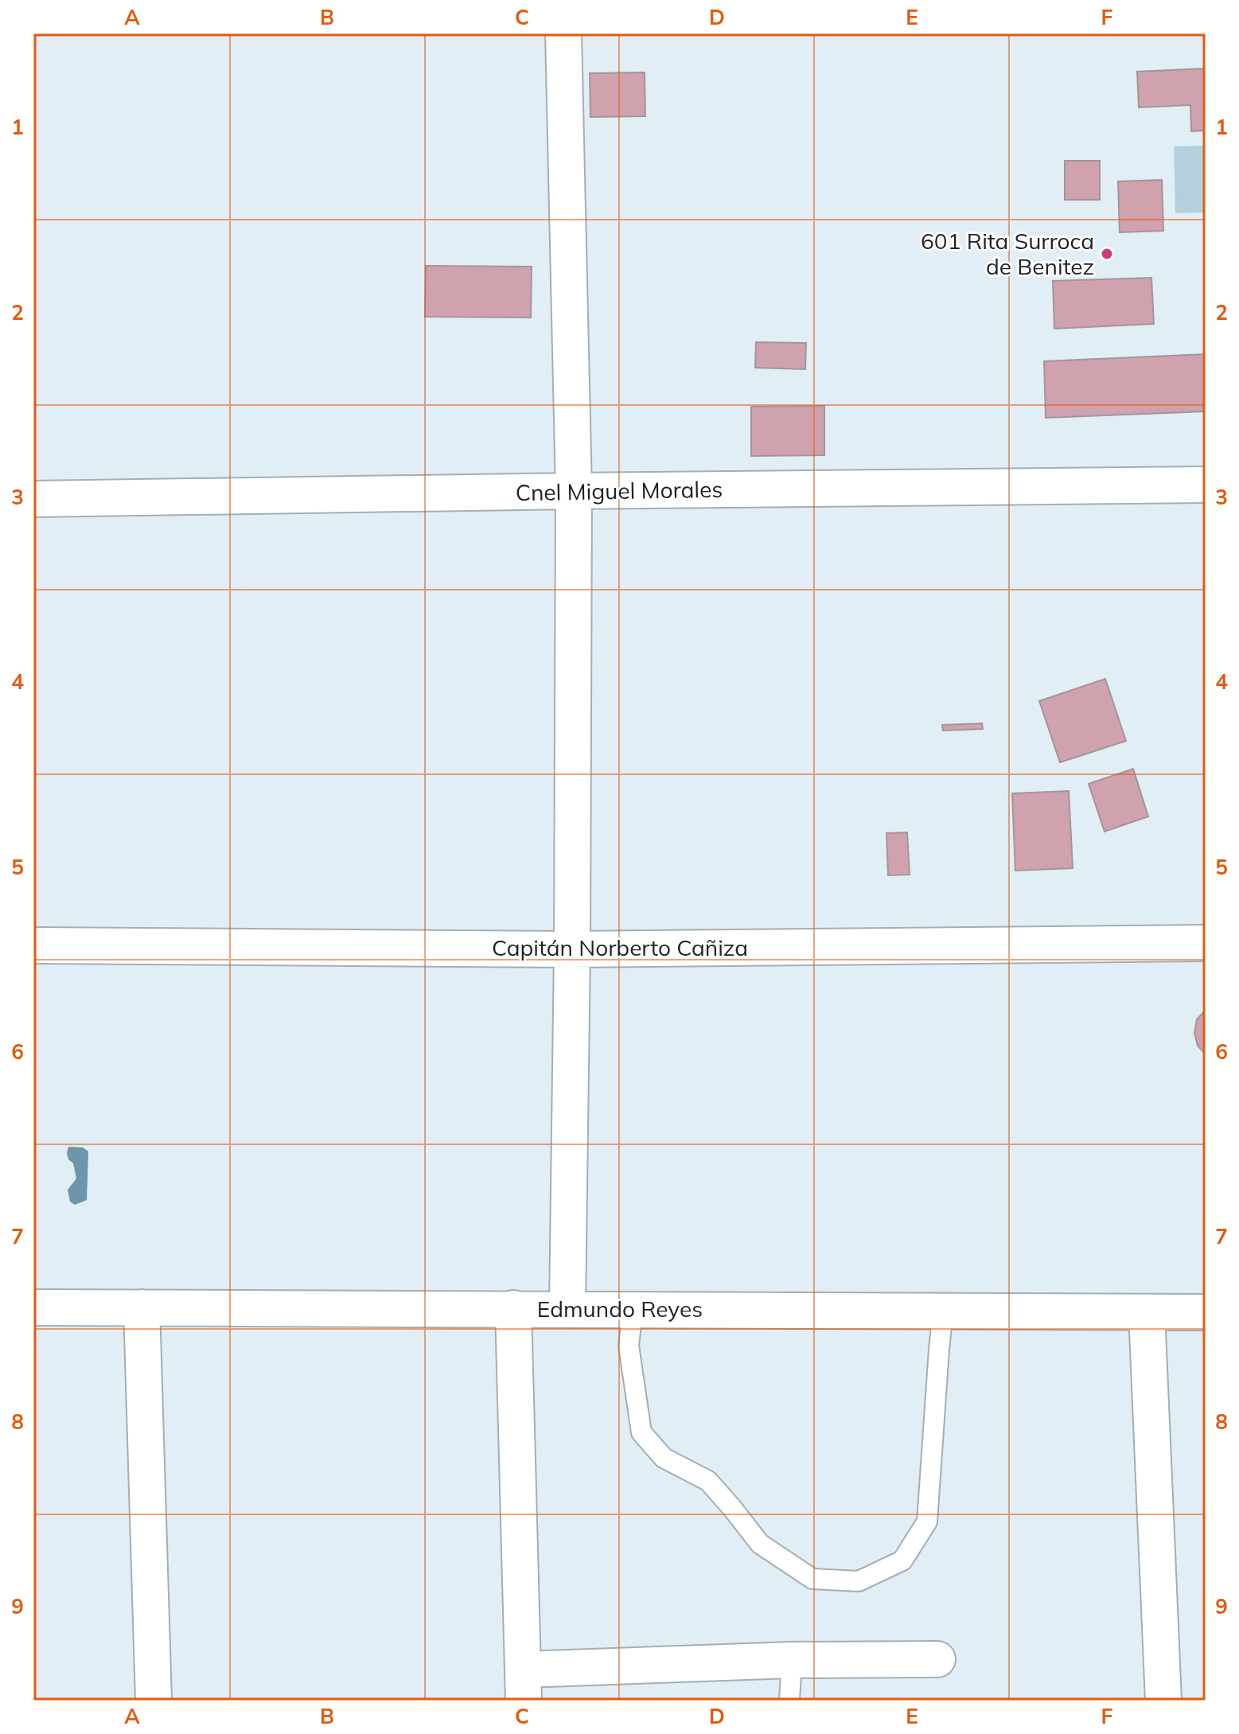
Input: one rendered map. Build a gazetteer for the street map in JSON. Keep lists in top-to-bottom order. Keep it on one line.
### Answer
{"streets":{"street":["Cnel Miguel Morales","Capitán Norberto Cañiza","Edmundo Reyes"]},"places":["601 Rita Surroca de Benitez"],"grid":{"columns":["A","B","C","D","E","F"],"rows":["1","2","3","4","5","6","7","8","9"]}}
